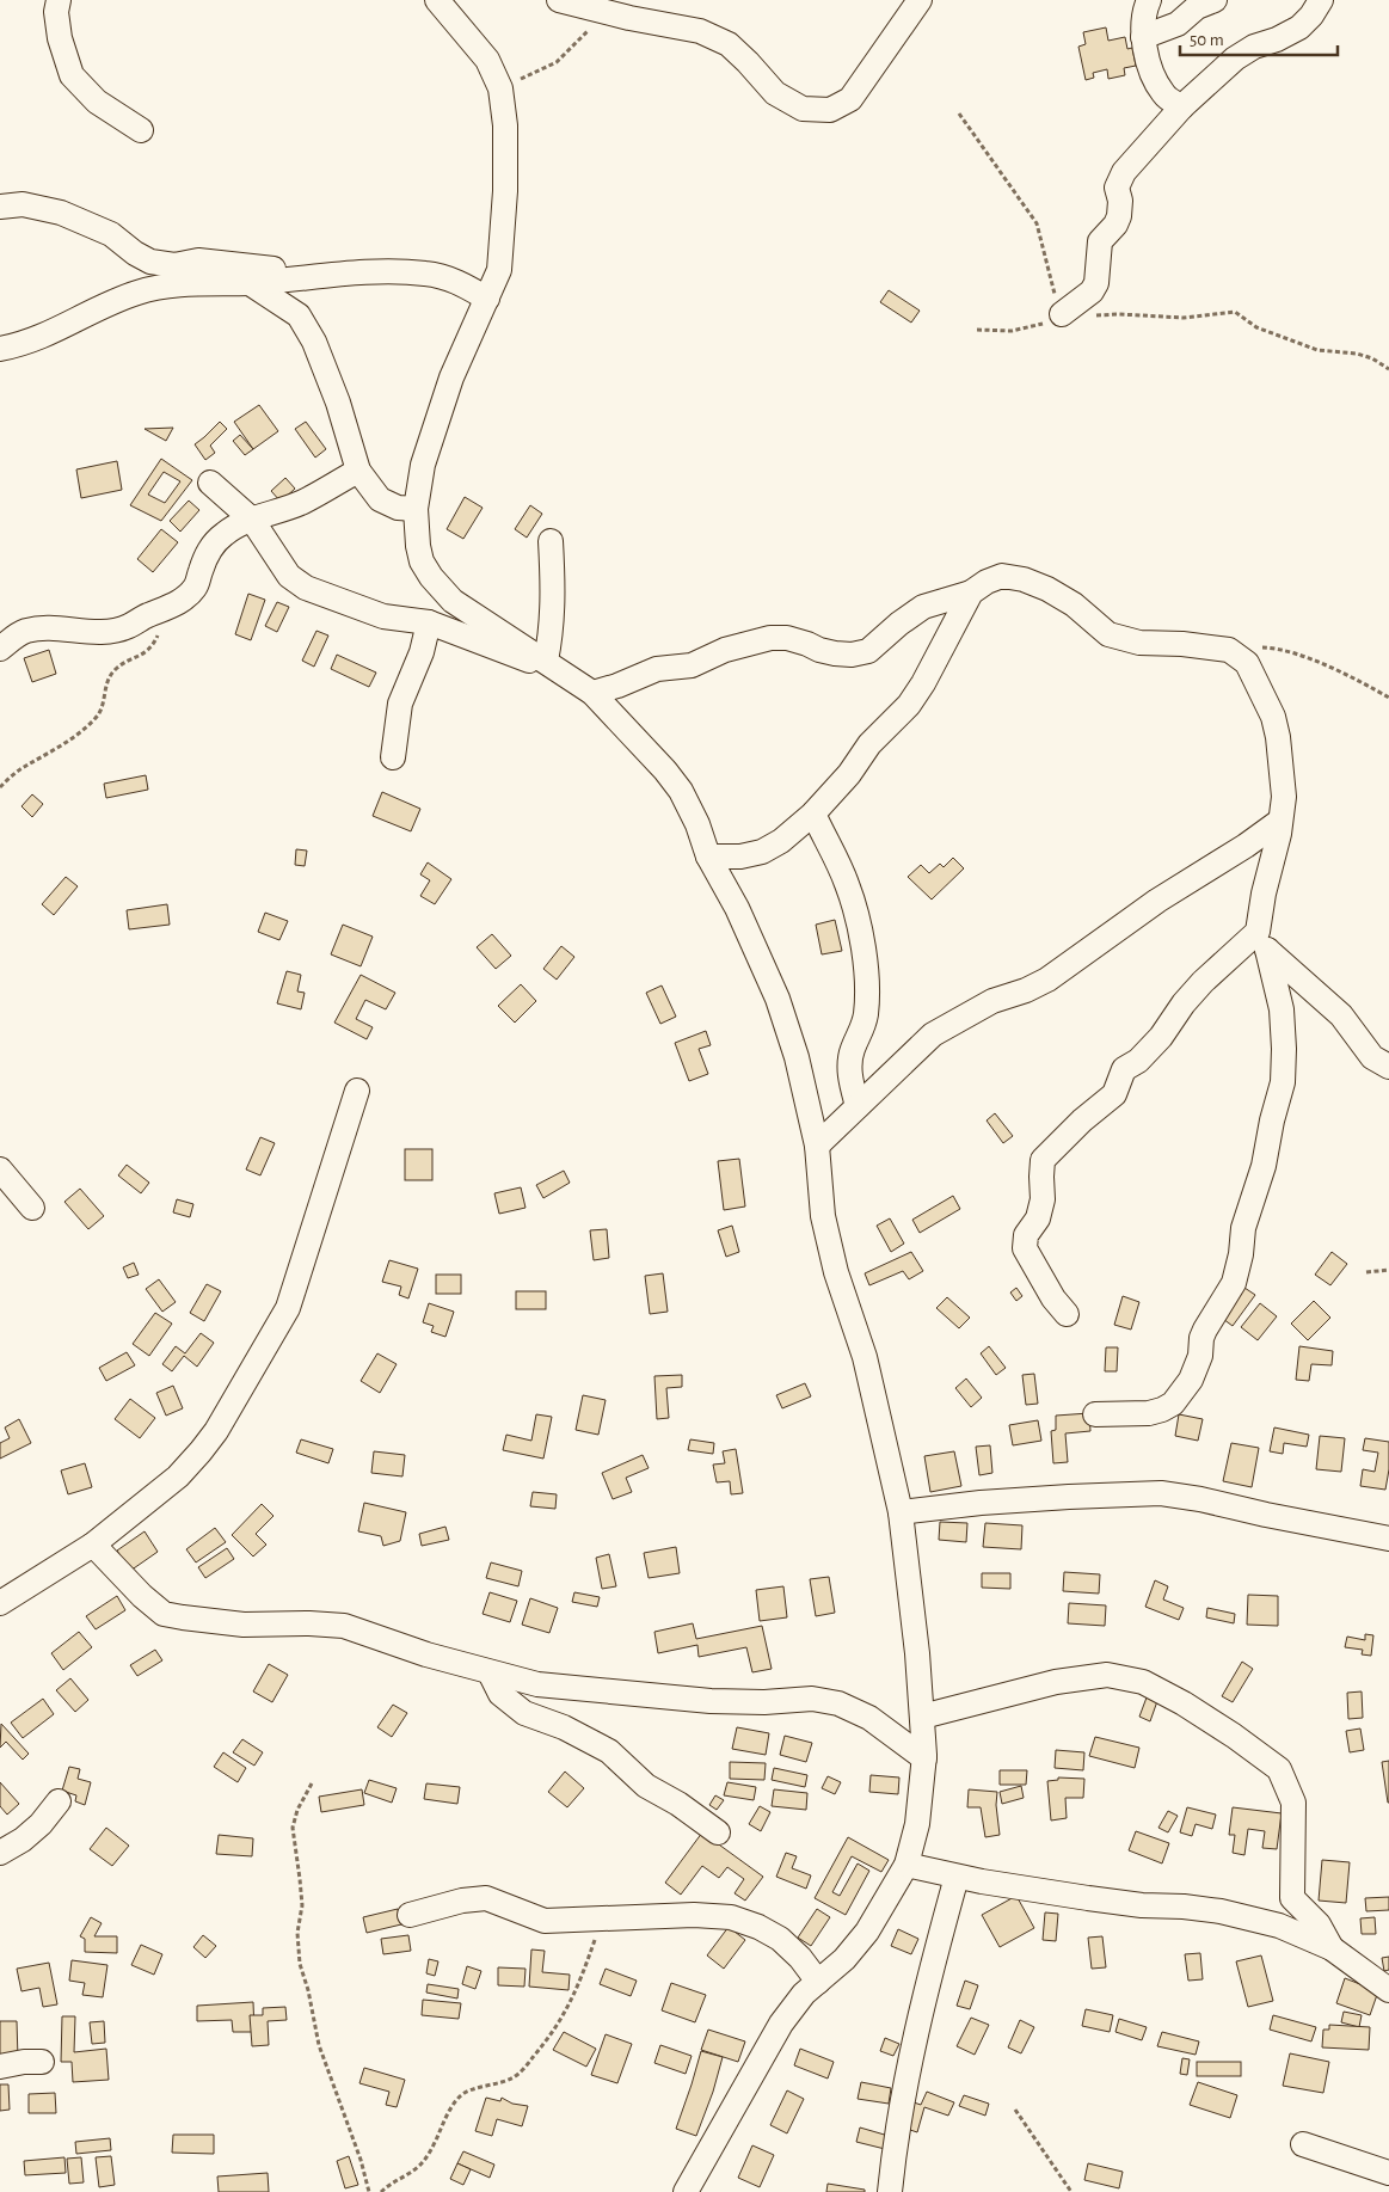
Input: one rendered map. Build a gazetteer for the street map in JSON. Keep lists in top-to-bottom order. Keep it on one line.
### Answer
{"scale_bar":"50 m"}
